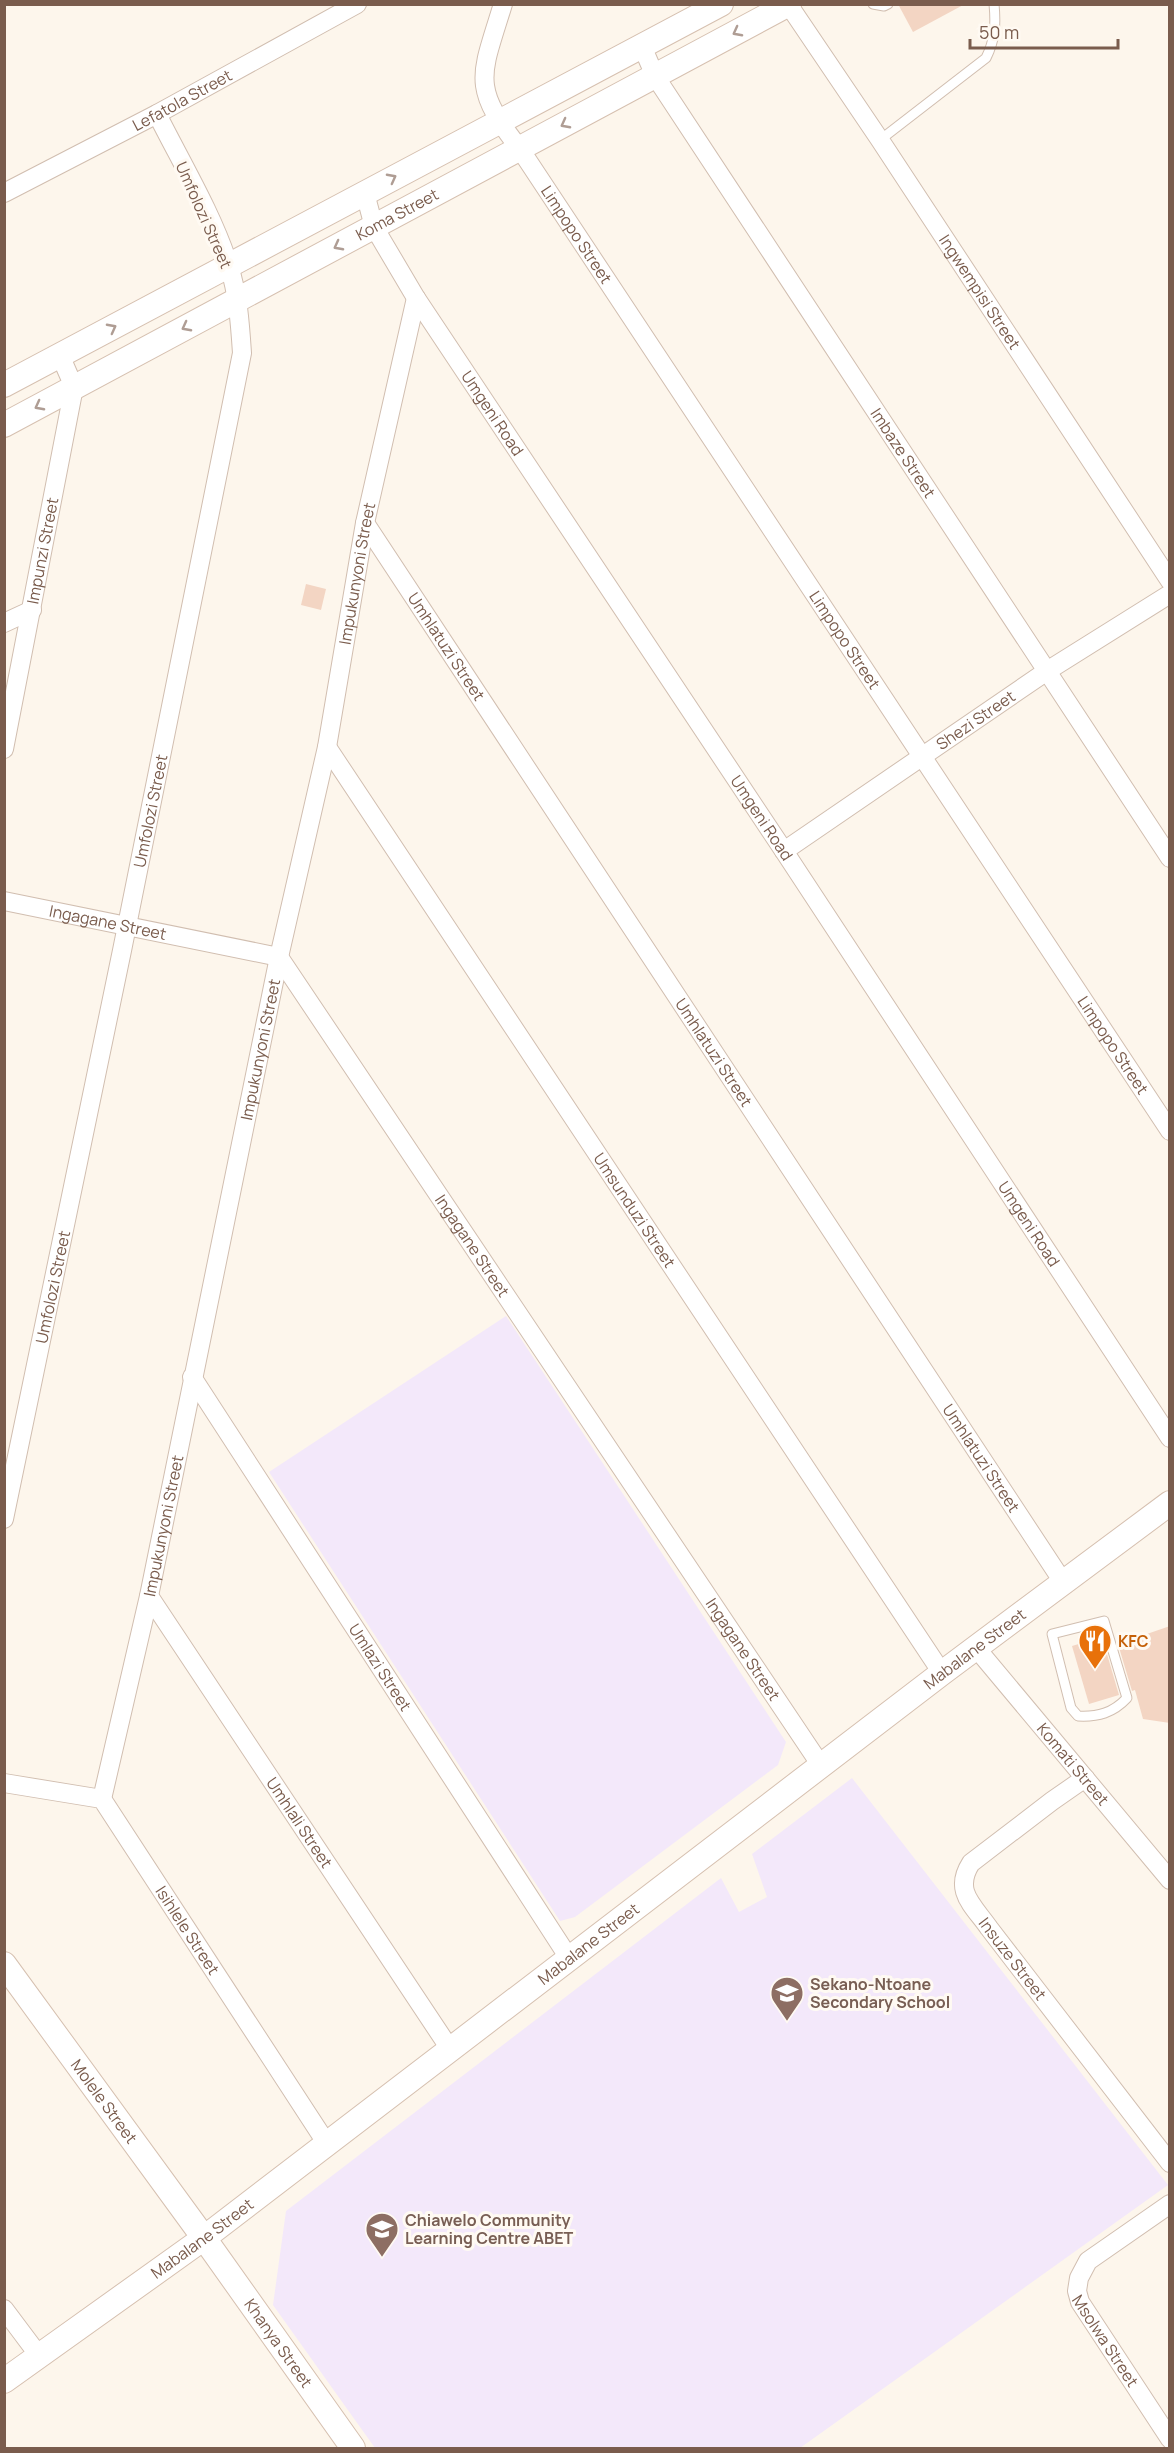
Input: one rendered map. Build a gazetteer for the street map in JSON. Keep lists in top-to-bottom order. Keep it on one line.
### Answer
{"streets":{"street":["Lefatola Street","Umfolozi Street","Koma Street","Limpopo Street","Ingwempisi Street","Umgeni Road","Imbaze Street","Impunzi Street","Impukunyoni Street","Umhlatuzi Street","Shezi Street","Ingagane Street","Umsunduzi Street","Mabalane Street","Umlazi Street","Komati Street","Umhlali Street","Isihlele Street","Insuze Street","Molele Street","Msolwa Street","Khanya Street"]},"crossings":[["Lefatola Street","Umfolozi Street"],["Umfolozi Street","Koma Street"],["Umfolozi Street","Ingagane Street"],["Koma Street","Limpopo Street"],["Koma Street","Ingwempisi Street"],["Koma Street","Umgeni Road"],["Koma Street","Imbaze Street"],["Koma Street","Impunzi Street"],["Limpopo Street","Shezi Street"],["Umgeni Road","Impukunyoni Street"],["Umgeni Road","Shezi Street"],["Imbaze Street","Shezi Street"],["Impukunyoni Street","Umhlatuzi Street"],["Impukunyoni Street","Ingagane Street"],["Impukunyoni Street","Umsunduzi Street"],["Impukunyoni Street","Umlazi Street"],["Impukunyoni Street","Umhlali Street"],["Impukunyoni Street","Isihlele Street"],["Umhlatuzi Street","Mabalane Street"],["Ingagane Street","Mabalane Street"],["Umsunduzi Street","Mabalane Street"],["Mabalane Street","Umlazi Street"],["Mabalane Street","Komati Street"],["Mabalane Street","Umhlali Street"],["Mabalane Street","Isihlele Street"],["Mabalane Street","Molele Street"],["Mabalane Street","Khanya Street"],["Komati Street","Insuze Street"],["Molele Street","Khanya Street"]],"places":{"restaurant":["KFC"],"school or university":["Sekano-Ntoane Secondary School","Chiawelo Community Learning Centre ABET"]},"scale_bar":"50 m"}
